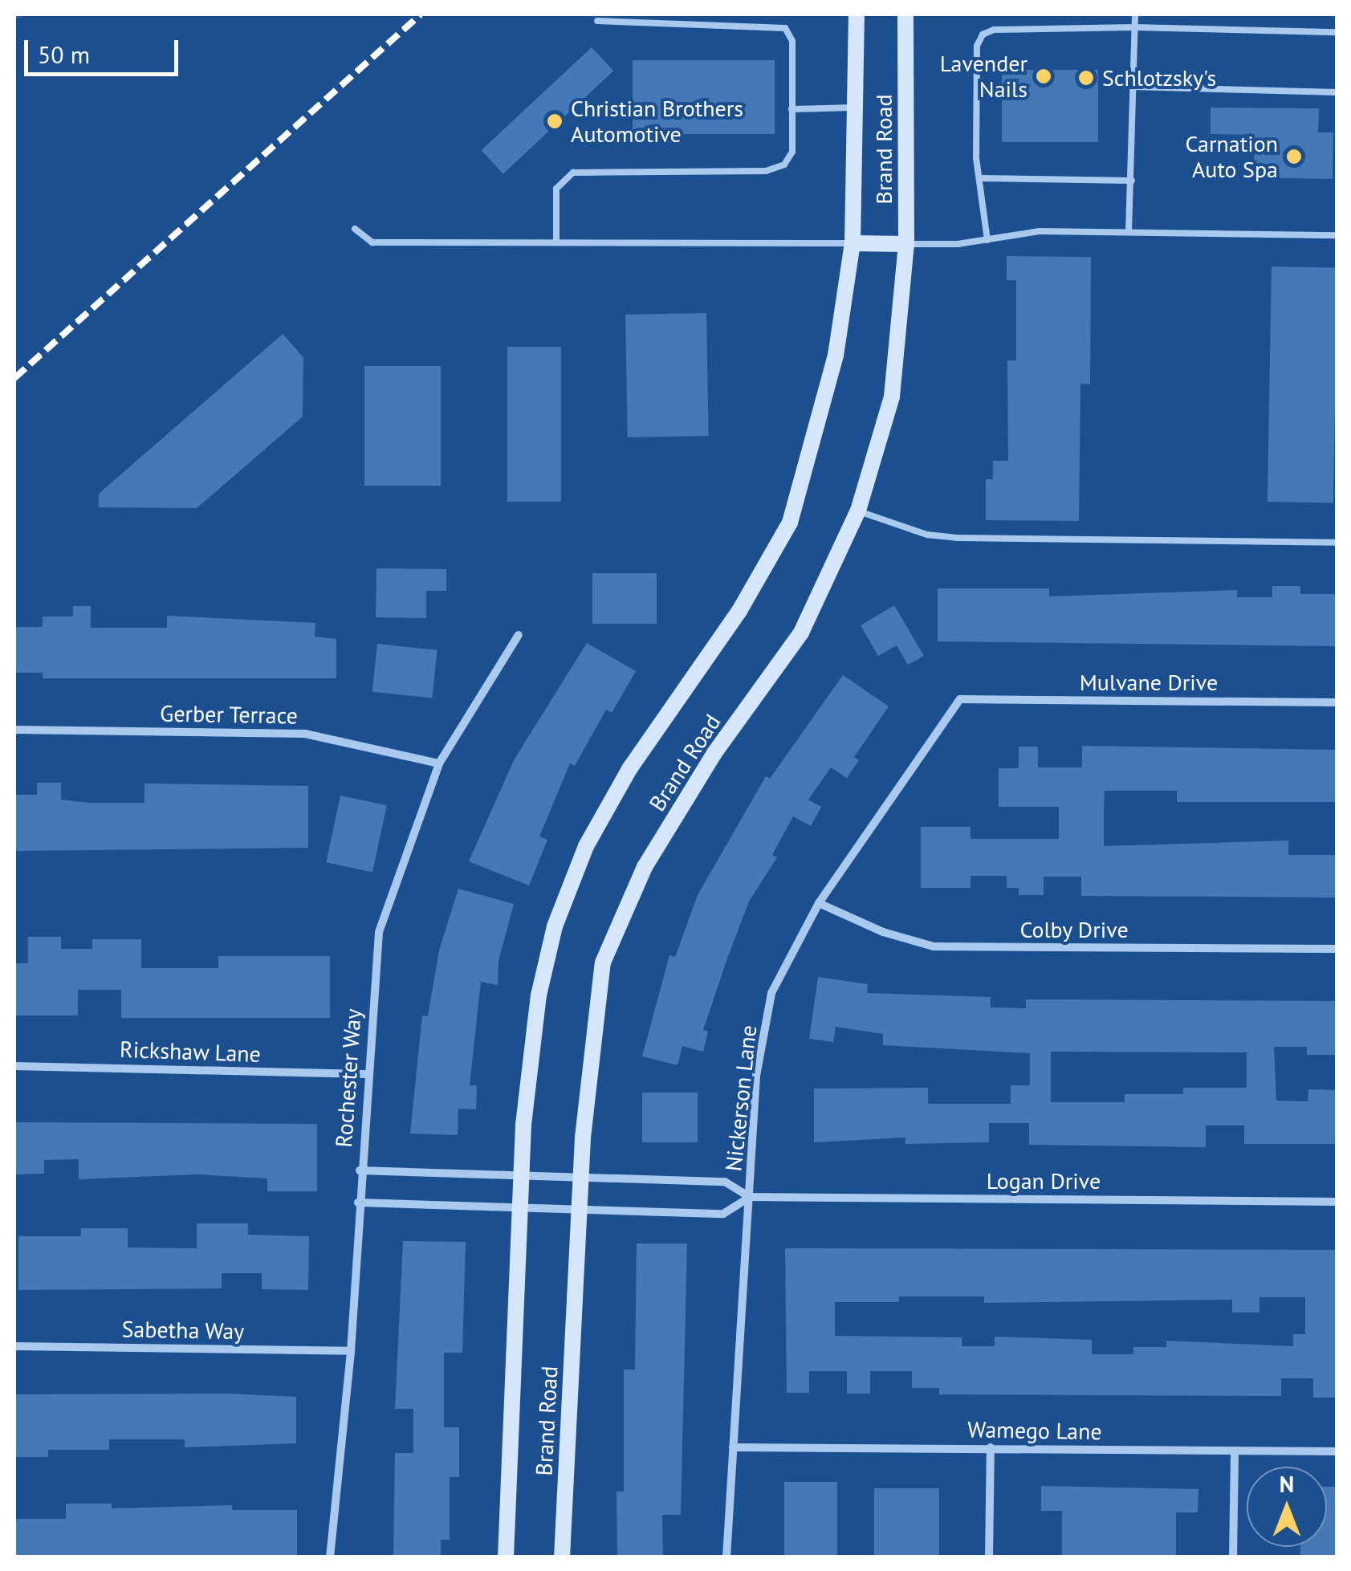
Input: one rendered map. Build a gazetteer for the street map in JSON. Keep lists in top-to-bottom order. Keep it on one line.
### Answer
{"streets":{"main road":["Brand Road"],"street":["Mulvane Drive","Gerber Terrace","Colby Drive","Rickshaw Lane","Rochester Way","Nickerson Lane","Logan Drive","Sabetha Way","Wamego Lane"]},"crossings":[["Brand Road","Logan Drive"],["Mulvane Drive","Nickerson Lane"],["Gerber Terrace","Rochester Way"],["Colby Drive","Nickerson Lane"],["Rickshaw Lane","Rochester Way"],["Rochester Way","Logan Drive"],["Rochester Way","Sabetha Way"],["Nickerson Lane","Logan Drive"],["Nickerson Lane","Wamego Lane"]],"places":["Lavender Nails","Schlotzsky's","Christian Brothers Automotive","Carnation Auto Spa"],"scale_bar":"50 m","north":"top"}
